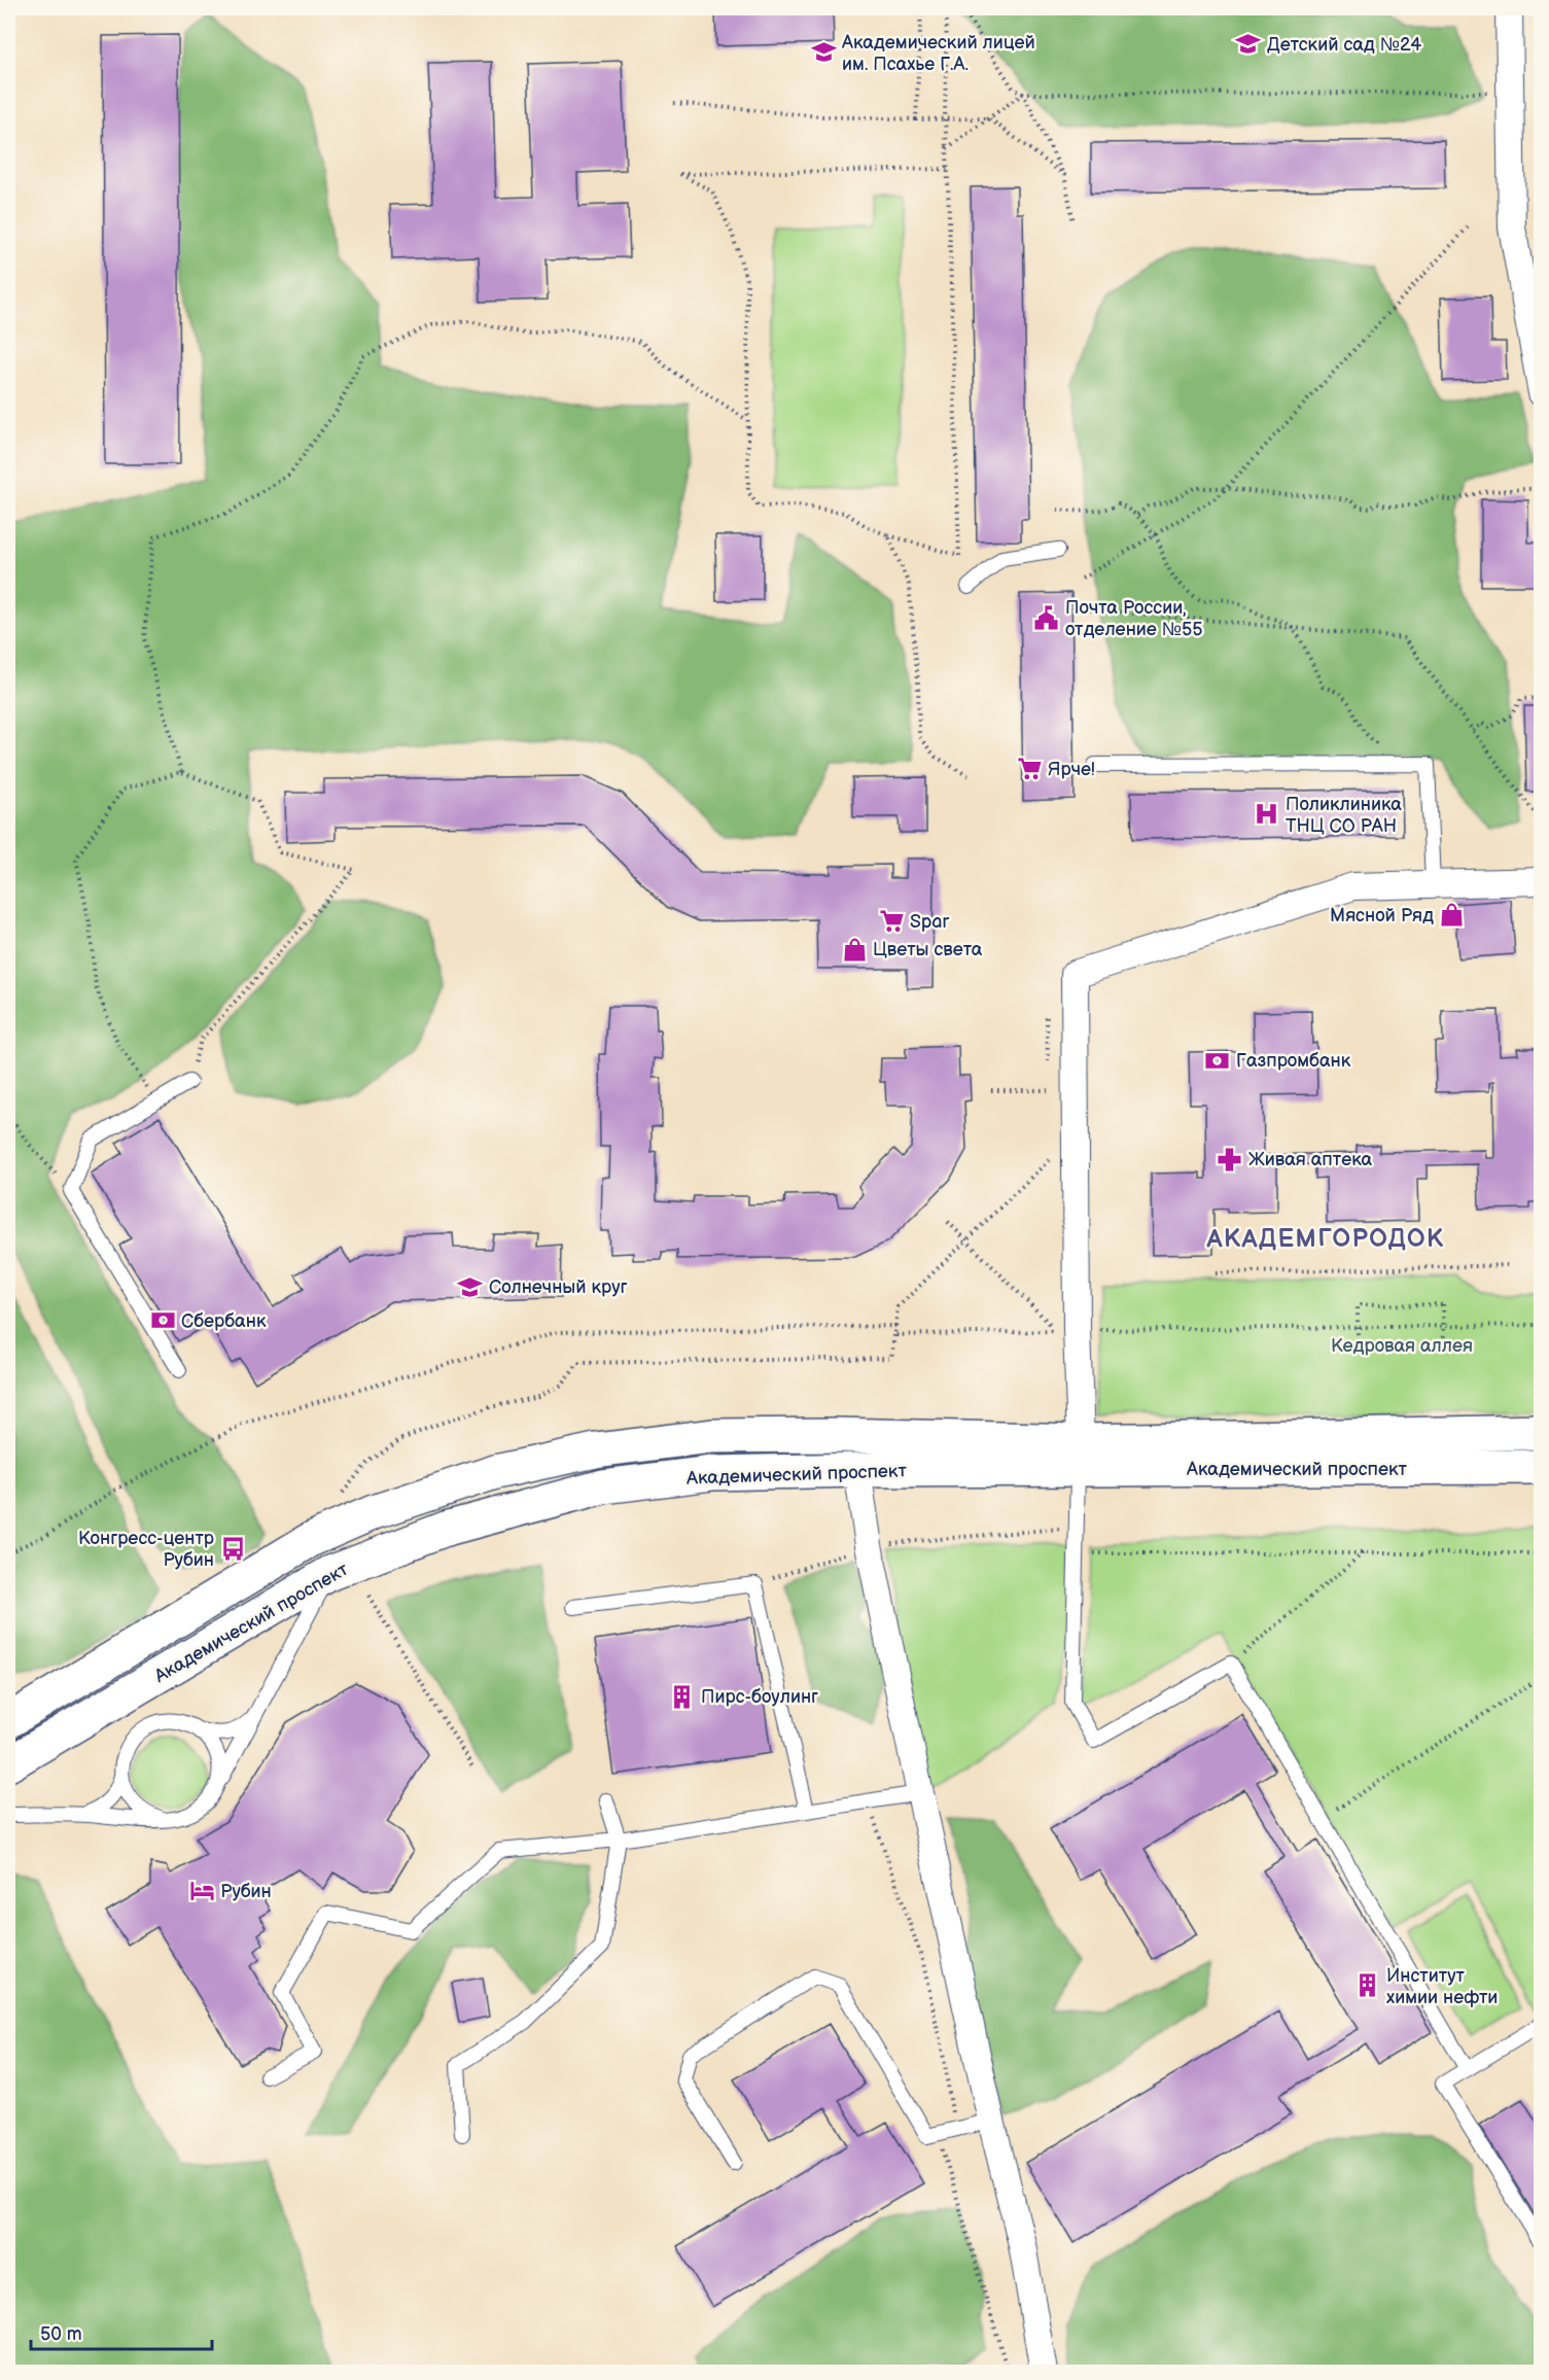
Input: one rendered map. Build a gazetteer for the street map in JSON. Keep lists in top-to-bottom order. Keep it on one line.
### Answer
{"streets":{"main road":["Академический проспект"]},"districts":["АКАДЕМГОРОДОК"],"parks":["Кедровая аллея"],"places":{"school or university":["Детский сад №24","Академический лицей им. Псахье Г.А.","Солнечный круг"],"public building":["Почта России, отделение №55"],"supermarket":["Ярче!","Spar"],"hospital":["Поликлиника ТНЦ СО РАН"],"shop":["Мясной Ряд","Цветы света"],"bank":["Газпромбанк","Сбербанк"],"pharmacy":["Живая аптека"],"bus stop":["Конгресс-центр Рубин"],"building":["Пирс-боулинг","Институт химии нефти"],"hotel":["Рубин"]},"scale_bar":"50 m"}
